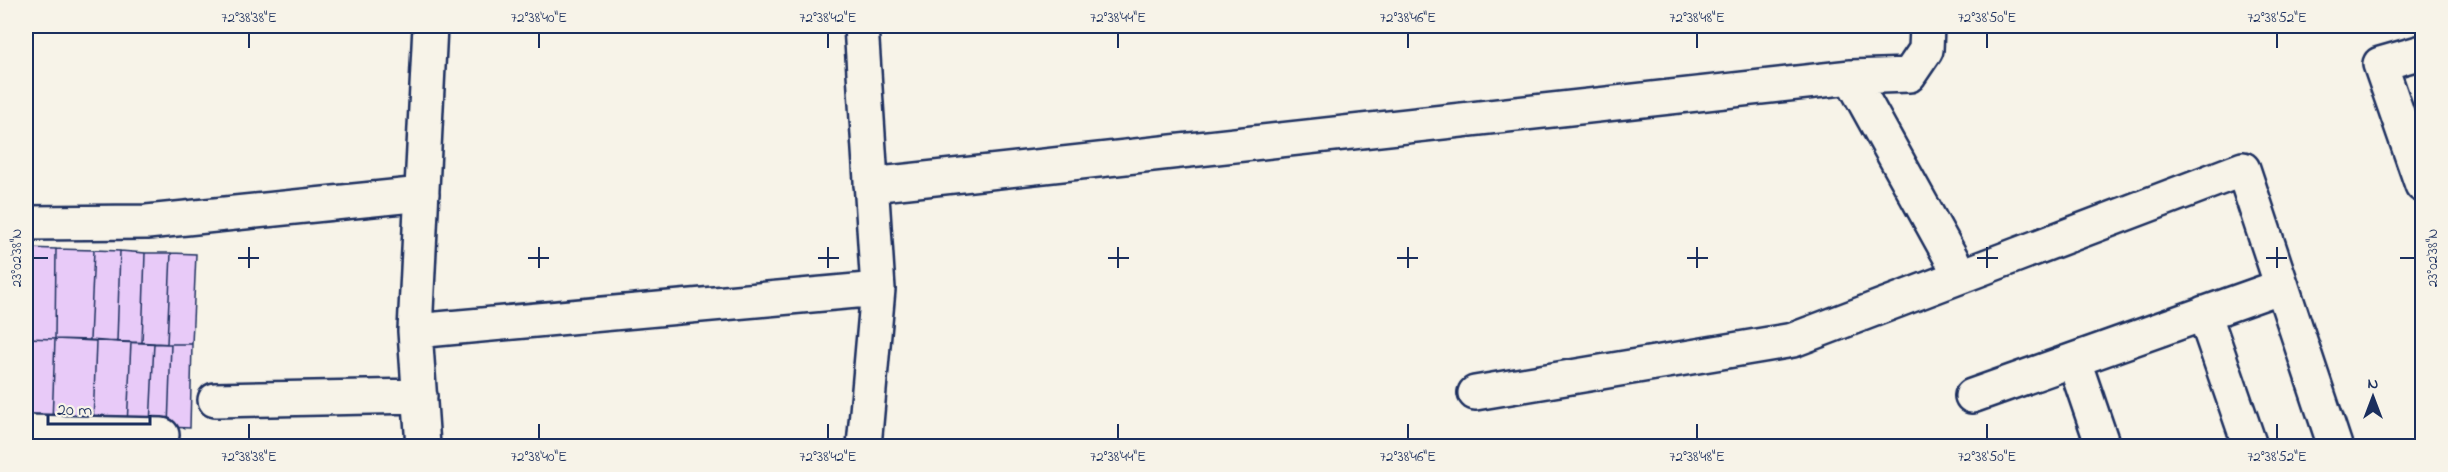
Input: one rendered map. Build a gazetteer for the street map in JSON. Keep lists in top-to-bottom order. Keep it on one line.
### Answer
{"scale_bar":"20 m","north":"top","coordinates":["72°38'38\"E","72°38'40\"E","72°38'42\"E","72°38'44\"E","72°38'46\"E","72°38'48\"E","72°38'50\"E","72°38'52\"E","23°02'38\"N"]}
